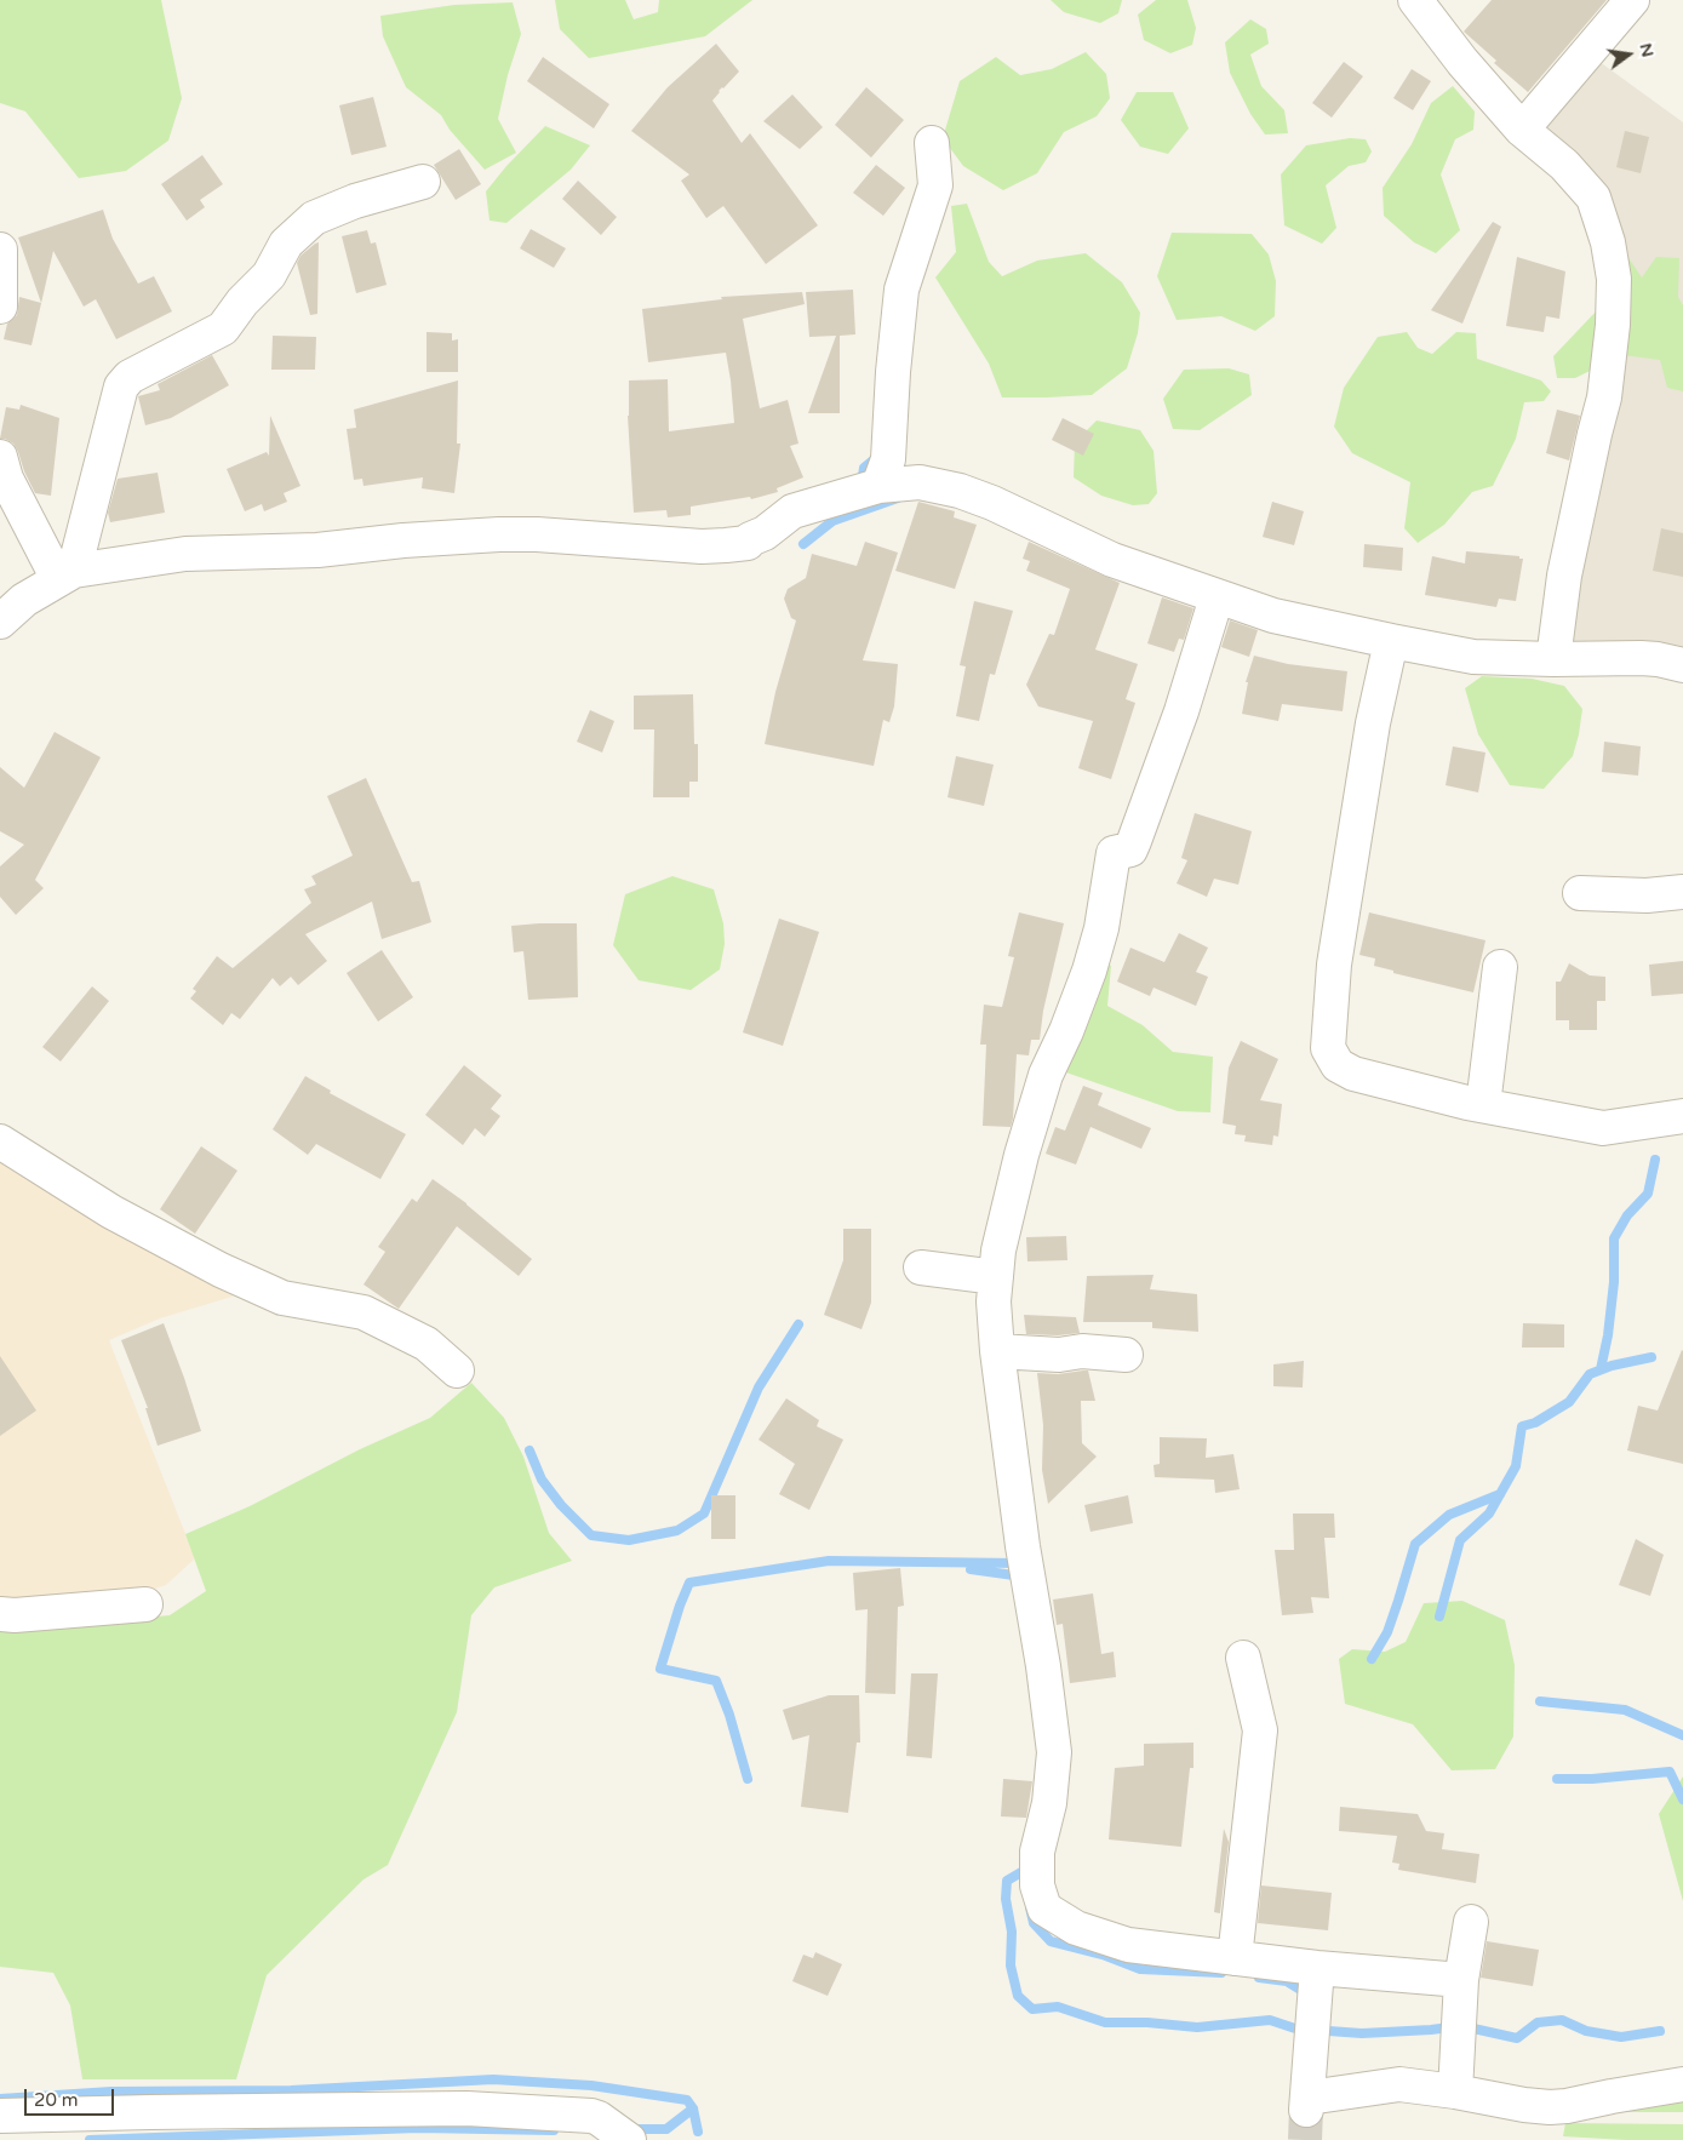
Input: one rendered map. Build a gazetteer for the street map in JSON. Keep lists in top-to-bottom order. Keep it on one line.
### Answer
{"scale_bar":"20 m","north":"right"}
